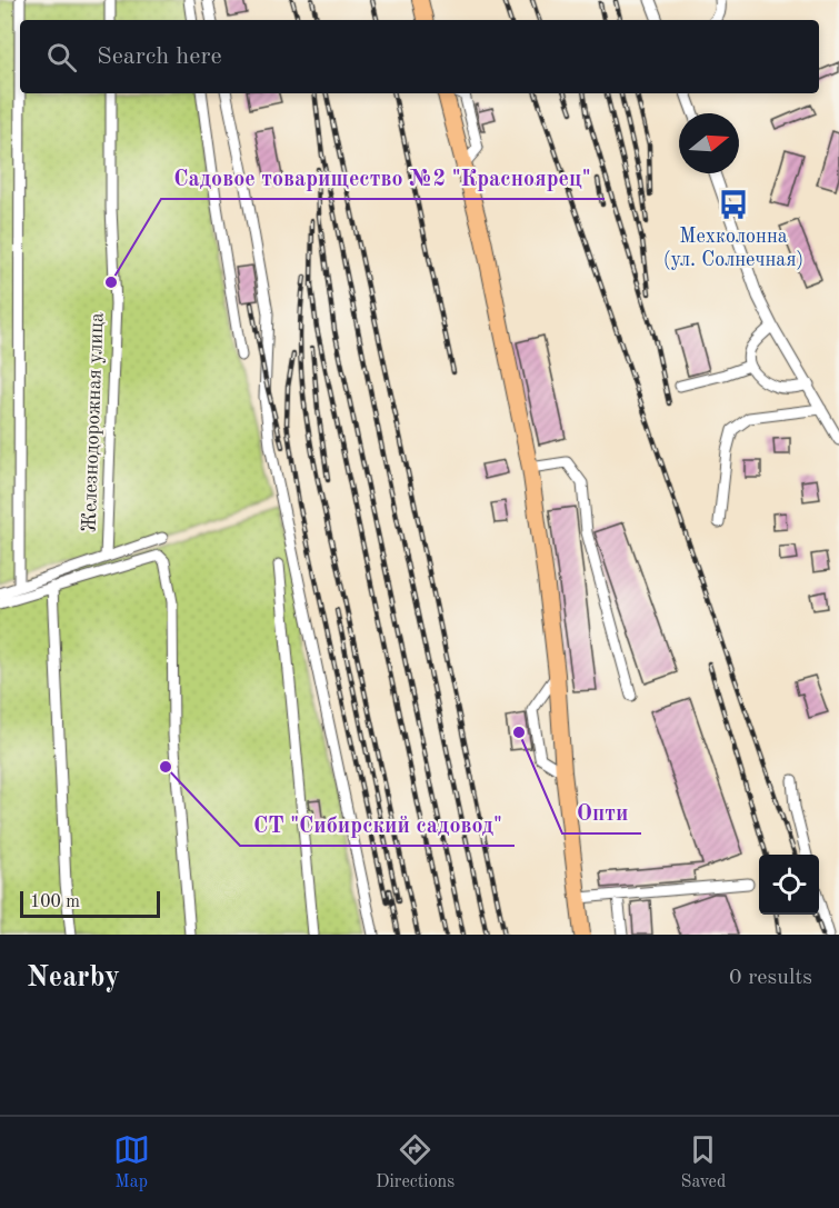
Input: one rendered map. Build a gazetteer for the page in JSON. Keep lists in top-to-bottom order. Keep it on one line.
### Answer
{"streets":{"street":["Железнодорожная улица"]},"places":{"bus stop":["Мехколонна (ул. Солнечная)"],"other":["Садовое товарищество №2 \"Красноярец\"","Опти","СТ \"Сибирский садовод\""]},"scale_bar":"100 m","north":"right","page":{"search":"Search here","scale":"100 m","heading":["Nearby","0 results"],"nav":["Map","Directions","Saved"]}}
